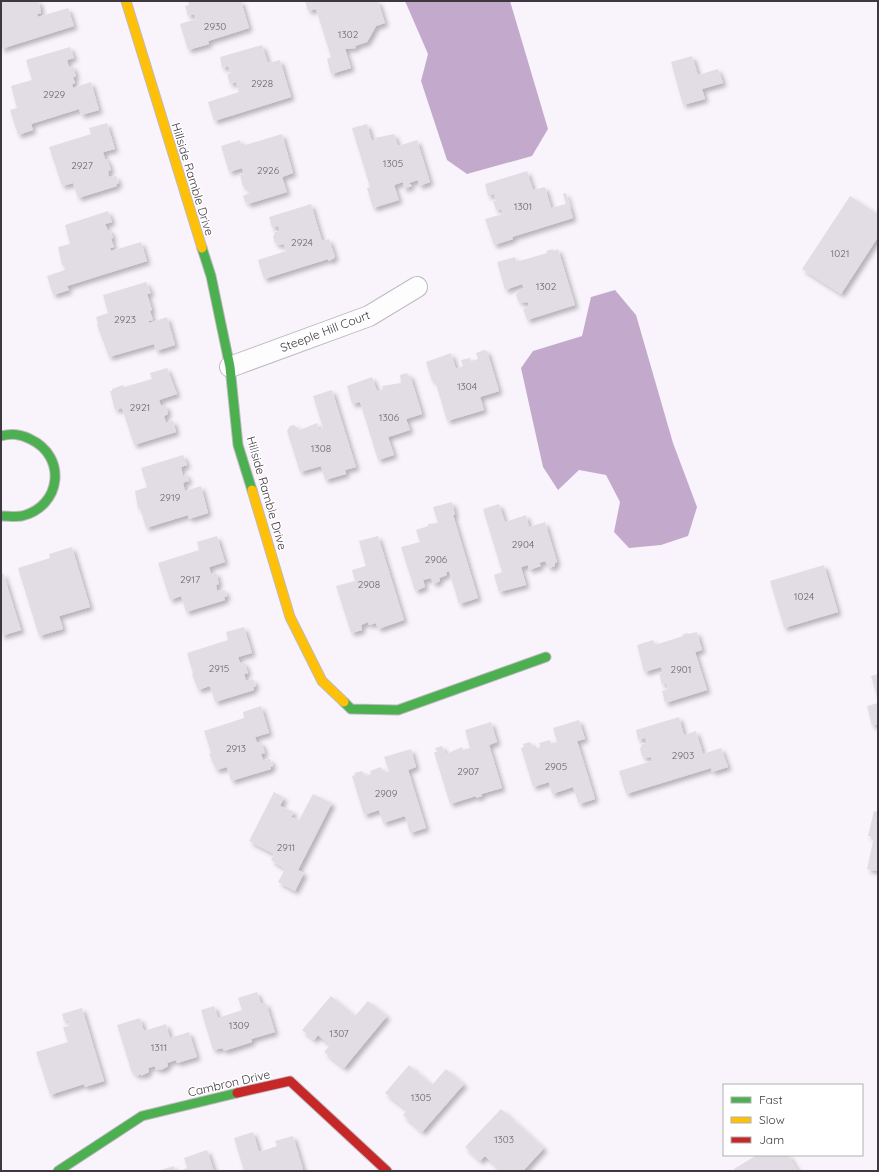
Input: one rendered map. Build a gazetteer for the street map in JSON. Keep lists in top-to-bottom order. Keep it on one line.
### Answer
{"streets":{"street":["Hillside Ramble Drive","Steeple Hill Court","Cambron Drive"]},"crossings":[["Hillside Ramble Drive","Steeple Hill Court"]],"house_numbers":["2930","1302","2928","2929","1305","2927","2926","1301","2924","1021","1302","2923","1304","2921","1306","1308","2919","2904","2906","2917","2908","1024","2915","2901","2913","2903","2905","2907","2909","2911","1309","1307","1311","1305","1303"],"legend":["Fast","Slow","Jam"]}
